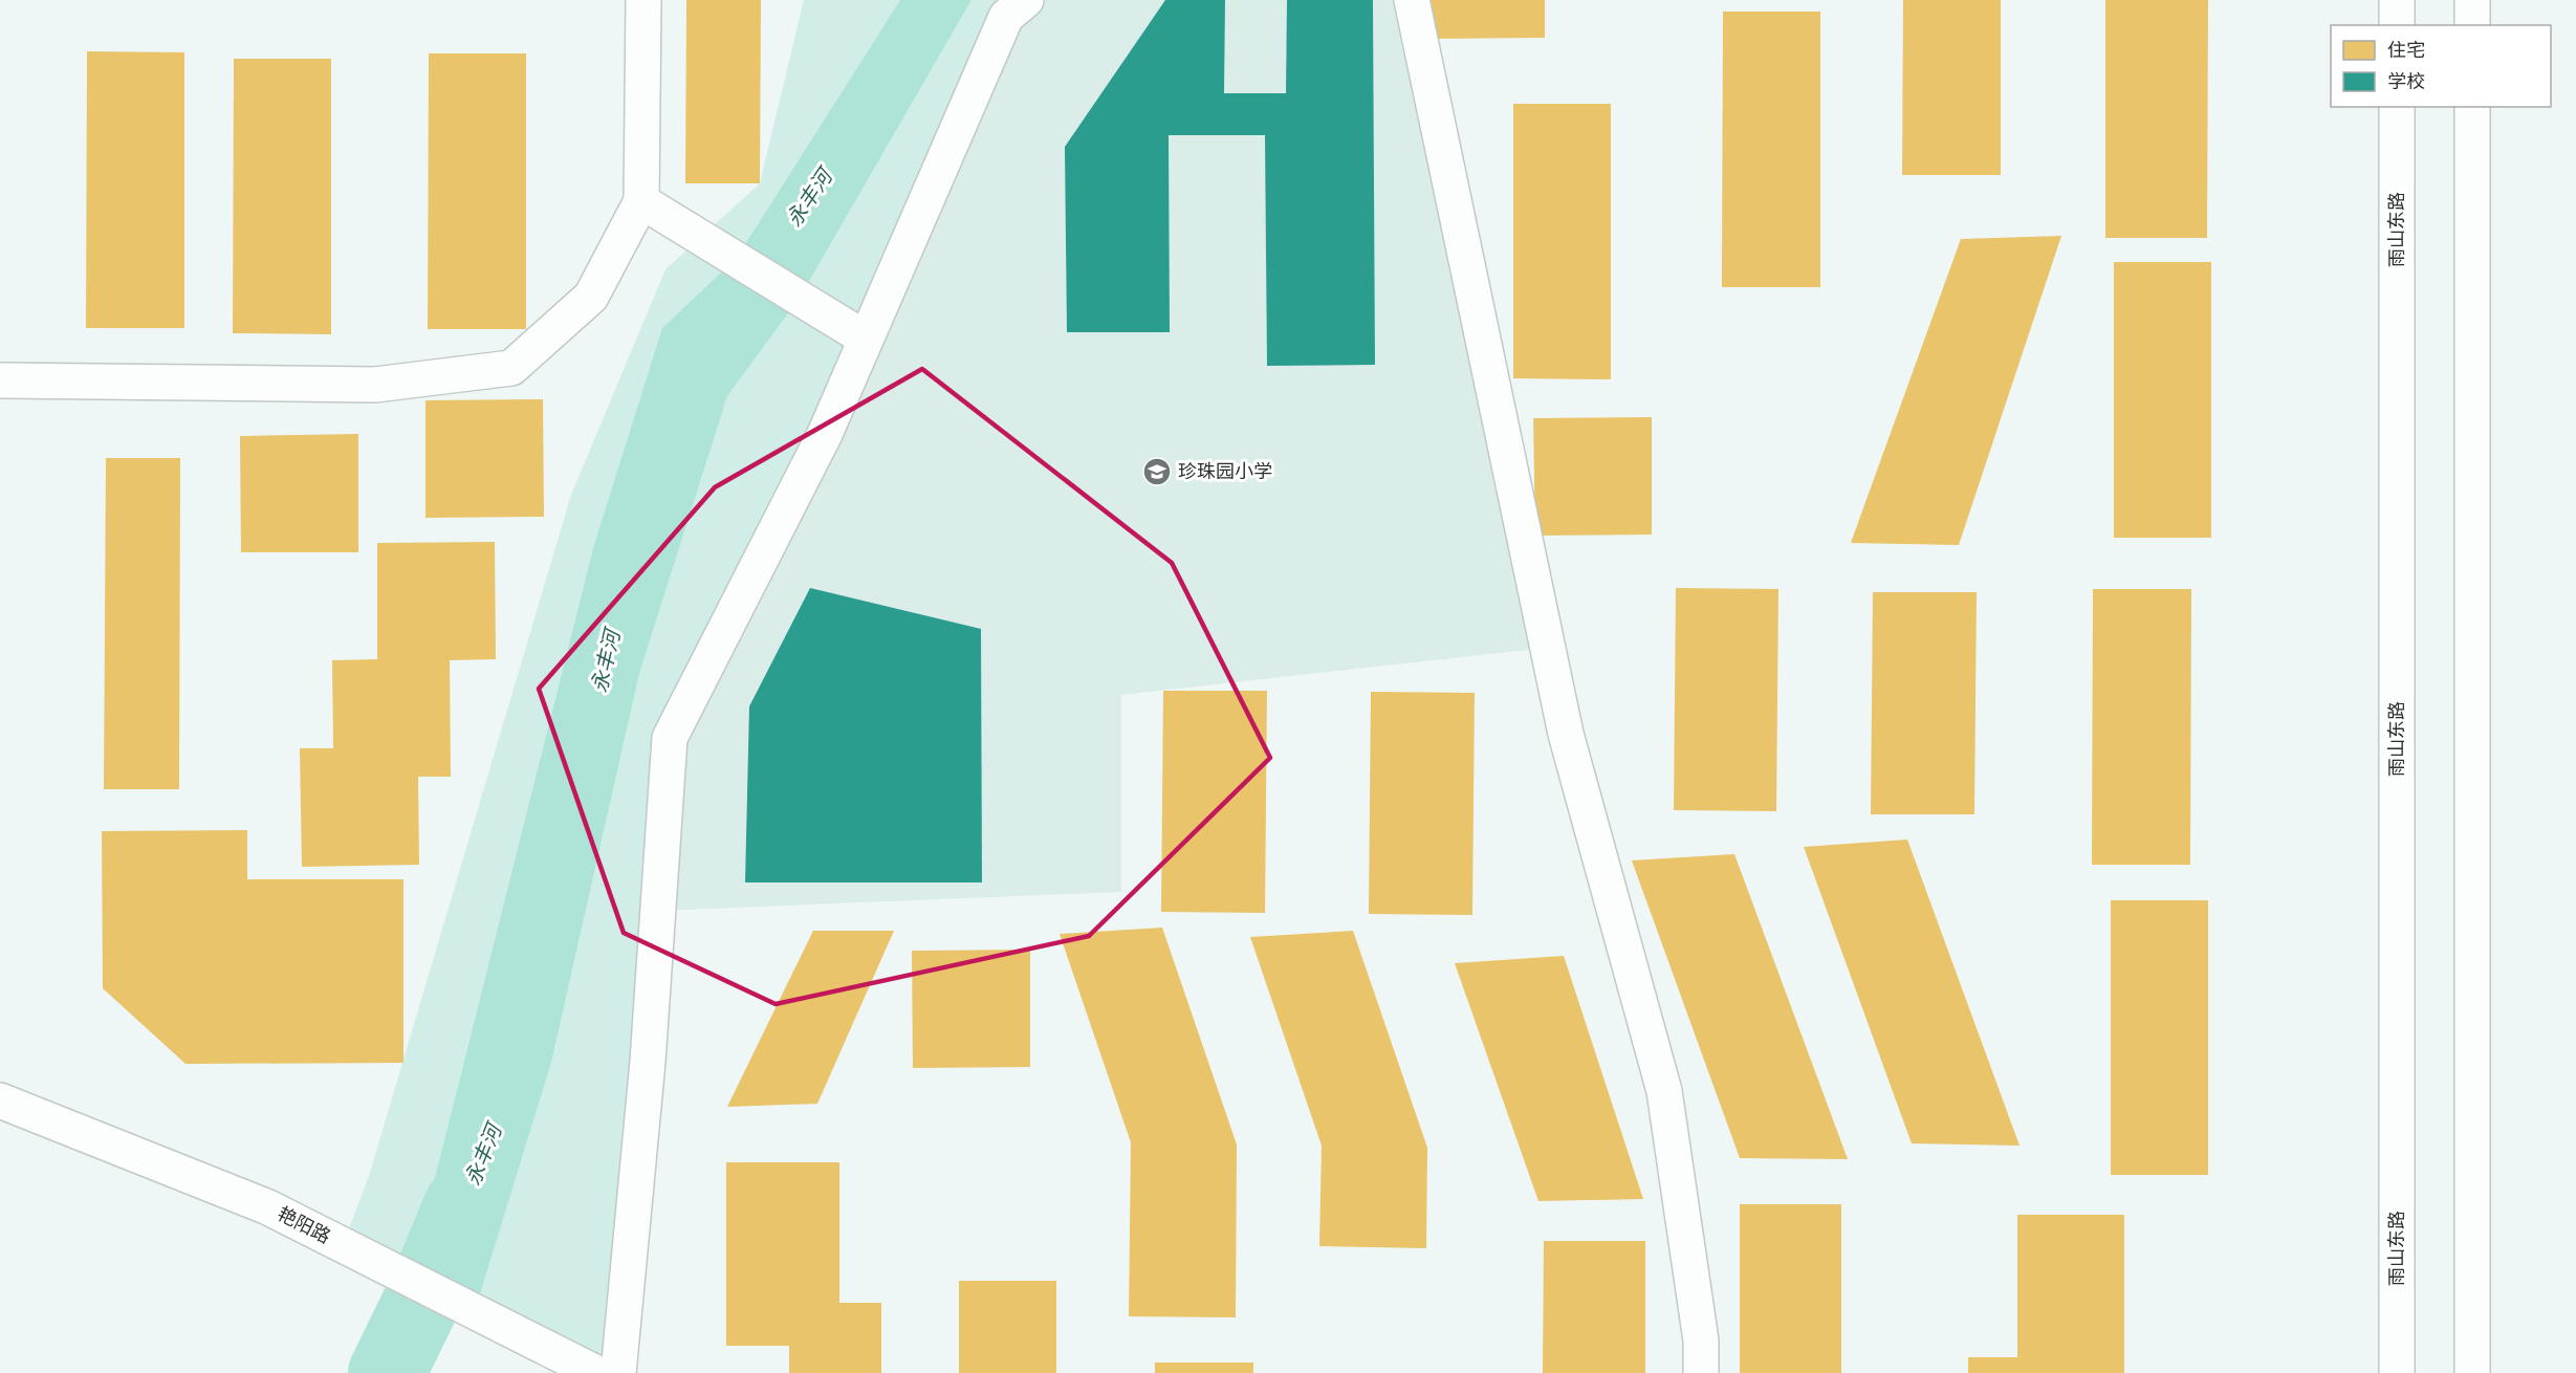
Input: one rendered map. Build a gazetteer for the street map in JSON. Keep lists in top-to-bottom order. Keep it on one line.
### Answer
{"streets":{"street":["雨山东路","艳阳路"]},"water":["永丰河"],"places":{"school or university":["珍珠园小学"]},"legend":["住宅","学校"]}
